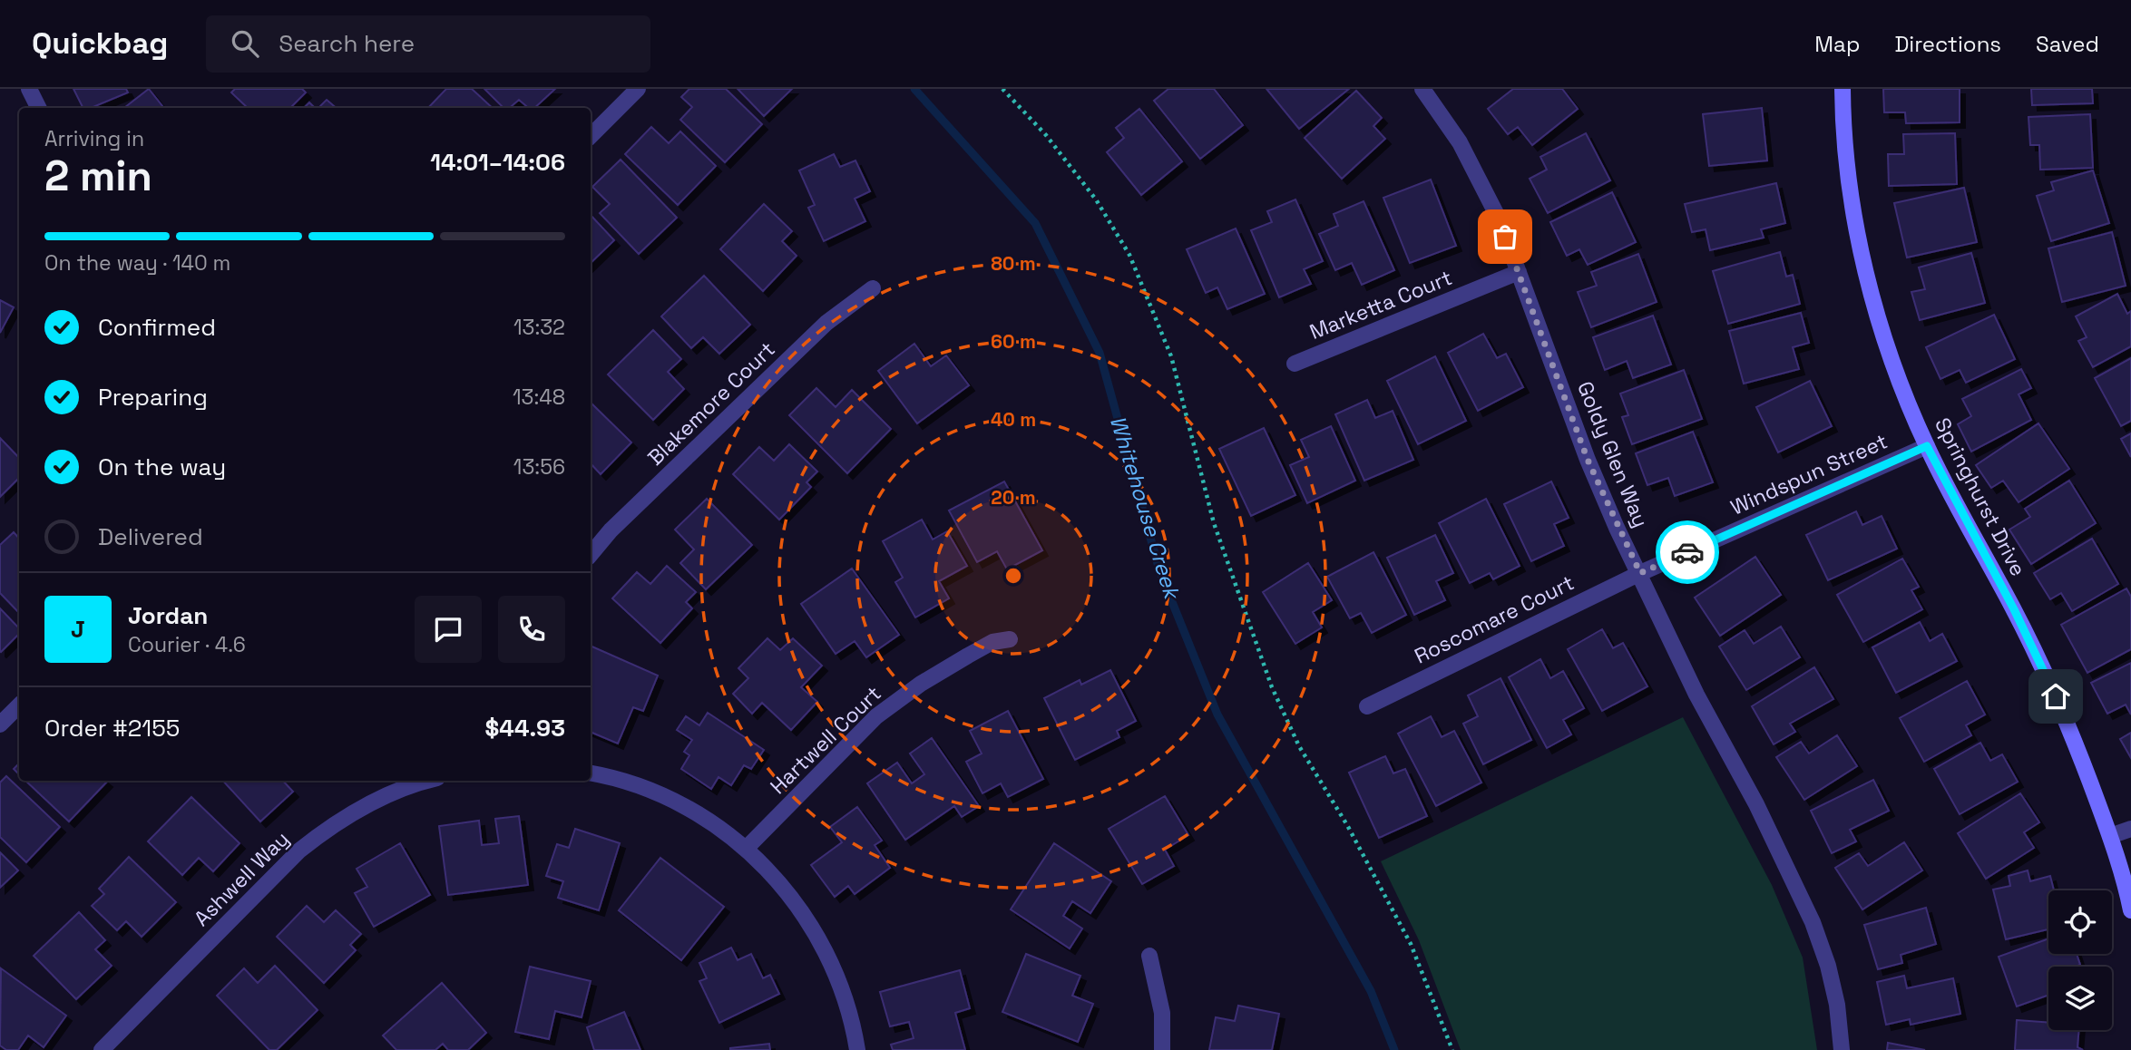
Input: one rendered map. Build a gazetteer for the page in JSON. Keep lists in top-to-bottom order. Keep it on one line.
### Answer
{"streets":{"street":["Marketta Court","Blakemore Court","Goldy Glen Way","Windspun Street","Springhurst Drive","Roscomare Court","Hartwell Court","Ashwell Way"]},"crossings":[["Marketta Court","Goldy Glen Way"],["Goldy Glen Way","Windspun Street"],["Goldy Glen Way","Roscomare Court"],["Windspun Street","Springhurst Drive"],["Windspun Street","Roscomare Court"]],"water":["Whitehouse Creek"],"page":{"header":"Quickbag","search":"Search here","nav":["Map","Directions","Saved"],"heading":["2 min","Arriving in","14:01–14:06"],"panel":["Jordan","Courier · 4.6","Order #2155","$44.93"],"bar":"On the way · 140 m","list":[["Confirmed","13:32"],["Preparing","13:48"],["On the way","13:56"],"Delivered"],"round":"J"},"rings":["80 m","60 m","40 m","20 m"]}
